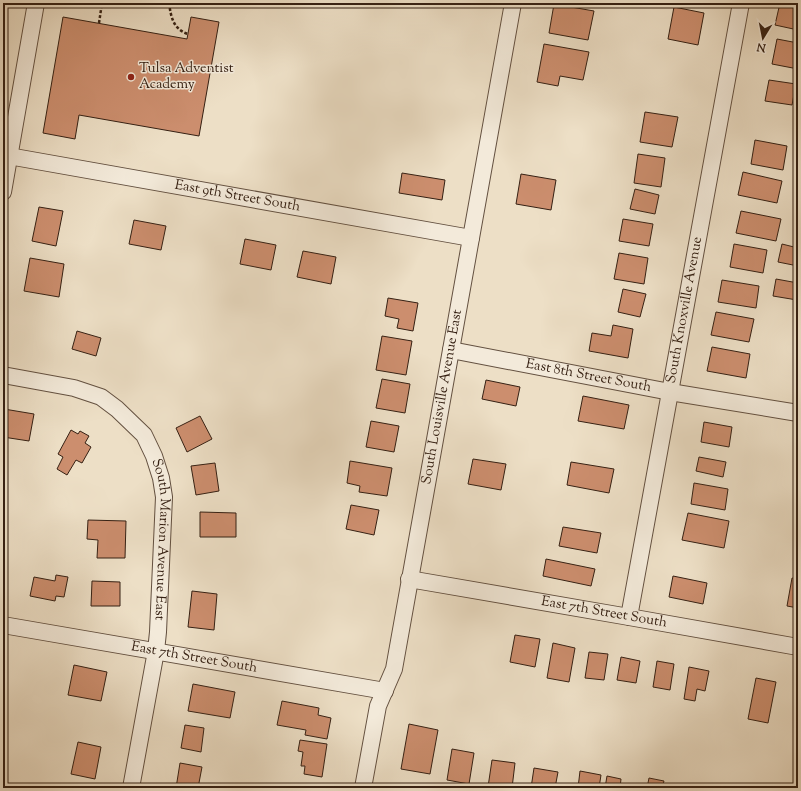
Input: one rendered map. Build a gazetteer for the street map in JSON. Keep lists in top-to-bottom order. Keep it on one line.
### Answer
{"streets":{"street":["East 9th Street South","South Knoxville Avenue","East 8th Street South","South Louisville Avenue East","South Marion Avenue East","East 7th Street South"]},"crossings":[["East 9th Street South","South Louisville Avenue East"],["South Knoxville Avenue","East 8th Street South"],["South Knoxville Avenue","East 7th Street South"],["East 8th Street South","South Louisville Avenue East"],["South Louisville Avenue East","East 7th Street South"],["South Marion Avenue East","East 7th Street South"]],"places":["Tulsa Adventist Academy"],"north":"bottom"}
